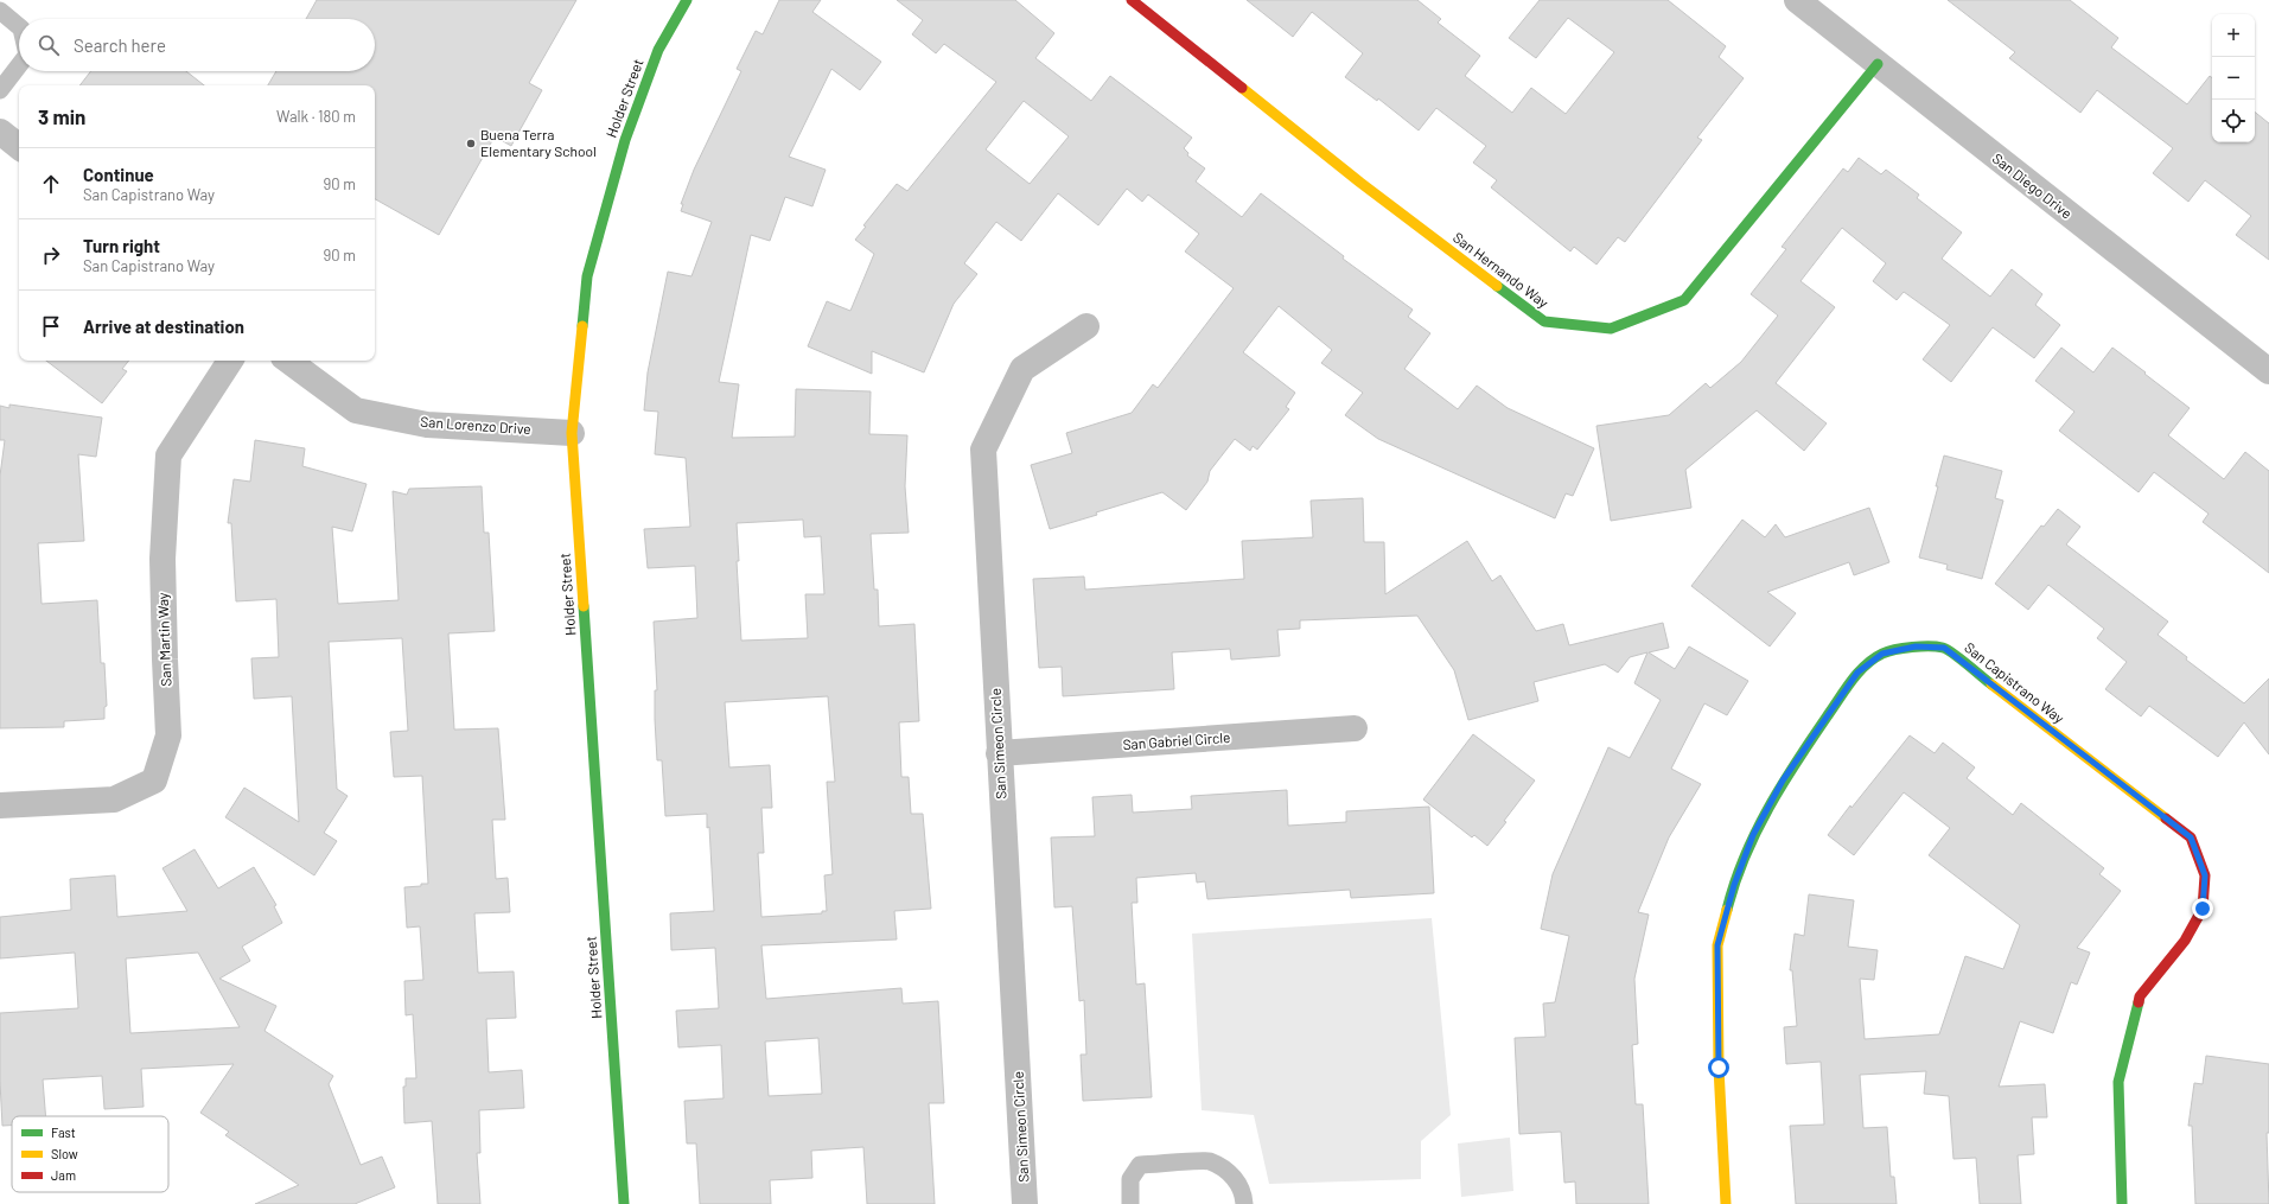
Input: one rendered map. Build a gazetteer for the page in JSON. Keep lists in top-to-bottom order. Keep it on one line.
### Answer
{"streets":{"street":["Holder Street","San Diego Drive","San Hernando Way","San Lorenzo Drive","San Martin Way","San Capistrano Way","San Gabriel Circle","San Simeon Circle"]},"crossings":[["Holder Street","San Lorenzo Drive"],["San Diego Drive","San Hernando Way"],["San Gabriel Circle","San Simeon Circle"]],"places":["Buena Terra Elementary School"],"legend":["Fast","Slow","Jam"],"page":{"map_buttons":["+","−"],"search":"Search here","heading":["3 min","Walk · 180 m"],"list":[["Continue","San Capistrano Way","90 m"],["Turn right","San Capistrano Way","90 m"],"Arrive at destination"]}}
